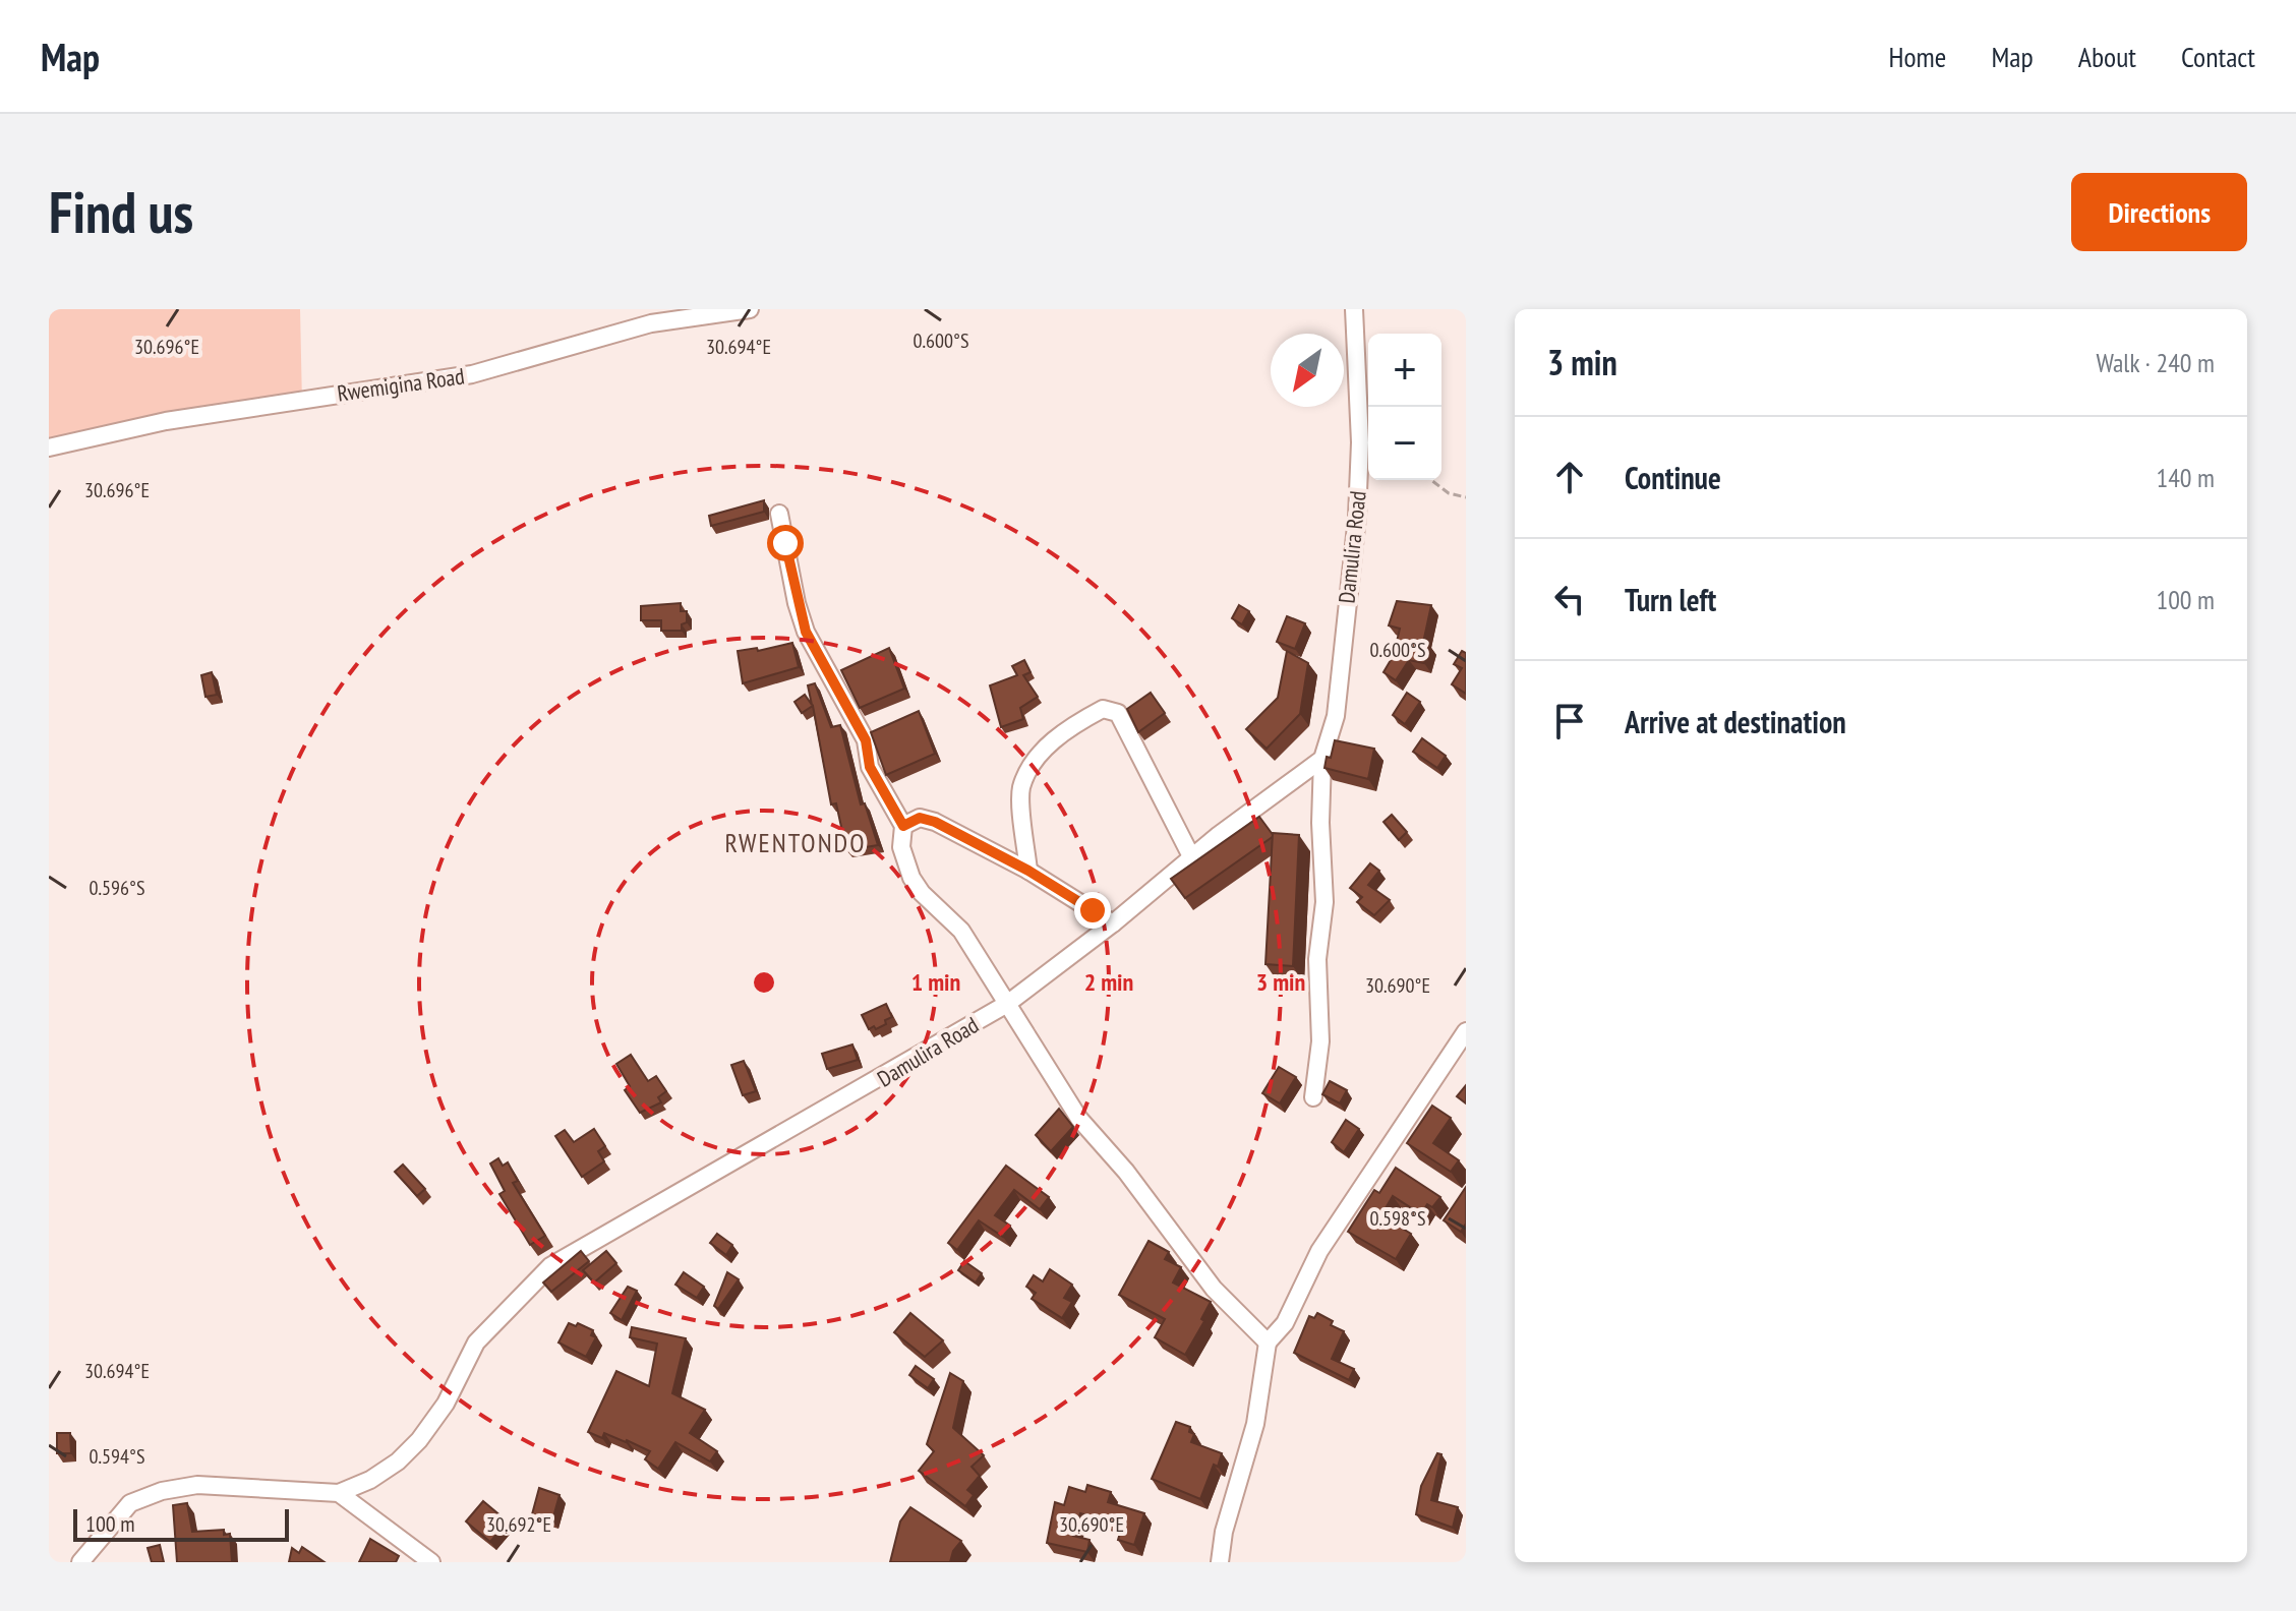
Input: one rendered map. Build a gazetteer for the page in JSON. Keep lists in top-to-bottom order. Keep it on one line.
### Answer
{"streets":{"street":["Rwemigina Road","Damulira Road"]},"districts":["RWENTONDO"],"scale_bar":"100 m","north":"bottom left","page":{"header":"Map","nav":["Home","Map","About","Contact"],"buttons":"Directions","title":"Find us","heading":["3 min","Walk · 240 m"],"map_buttons":["+","−"],"list":[["Continue","140 m"],["Turn left","100 m"],"Arrive at destination"],"scale":"100 m"},"coordinates":["0.600°S","30.696°E","30.694°E","0.596°S","30.690°E","0.598°S","0.594°S","30.692°E"],"rings":["1 min","2 min","3 min"]}
